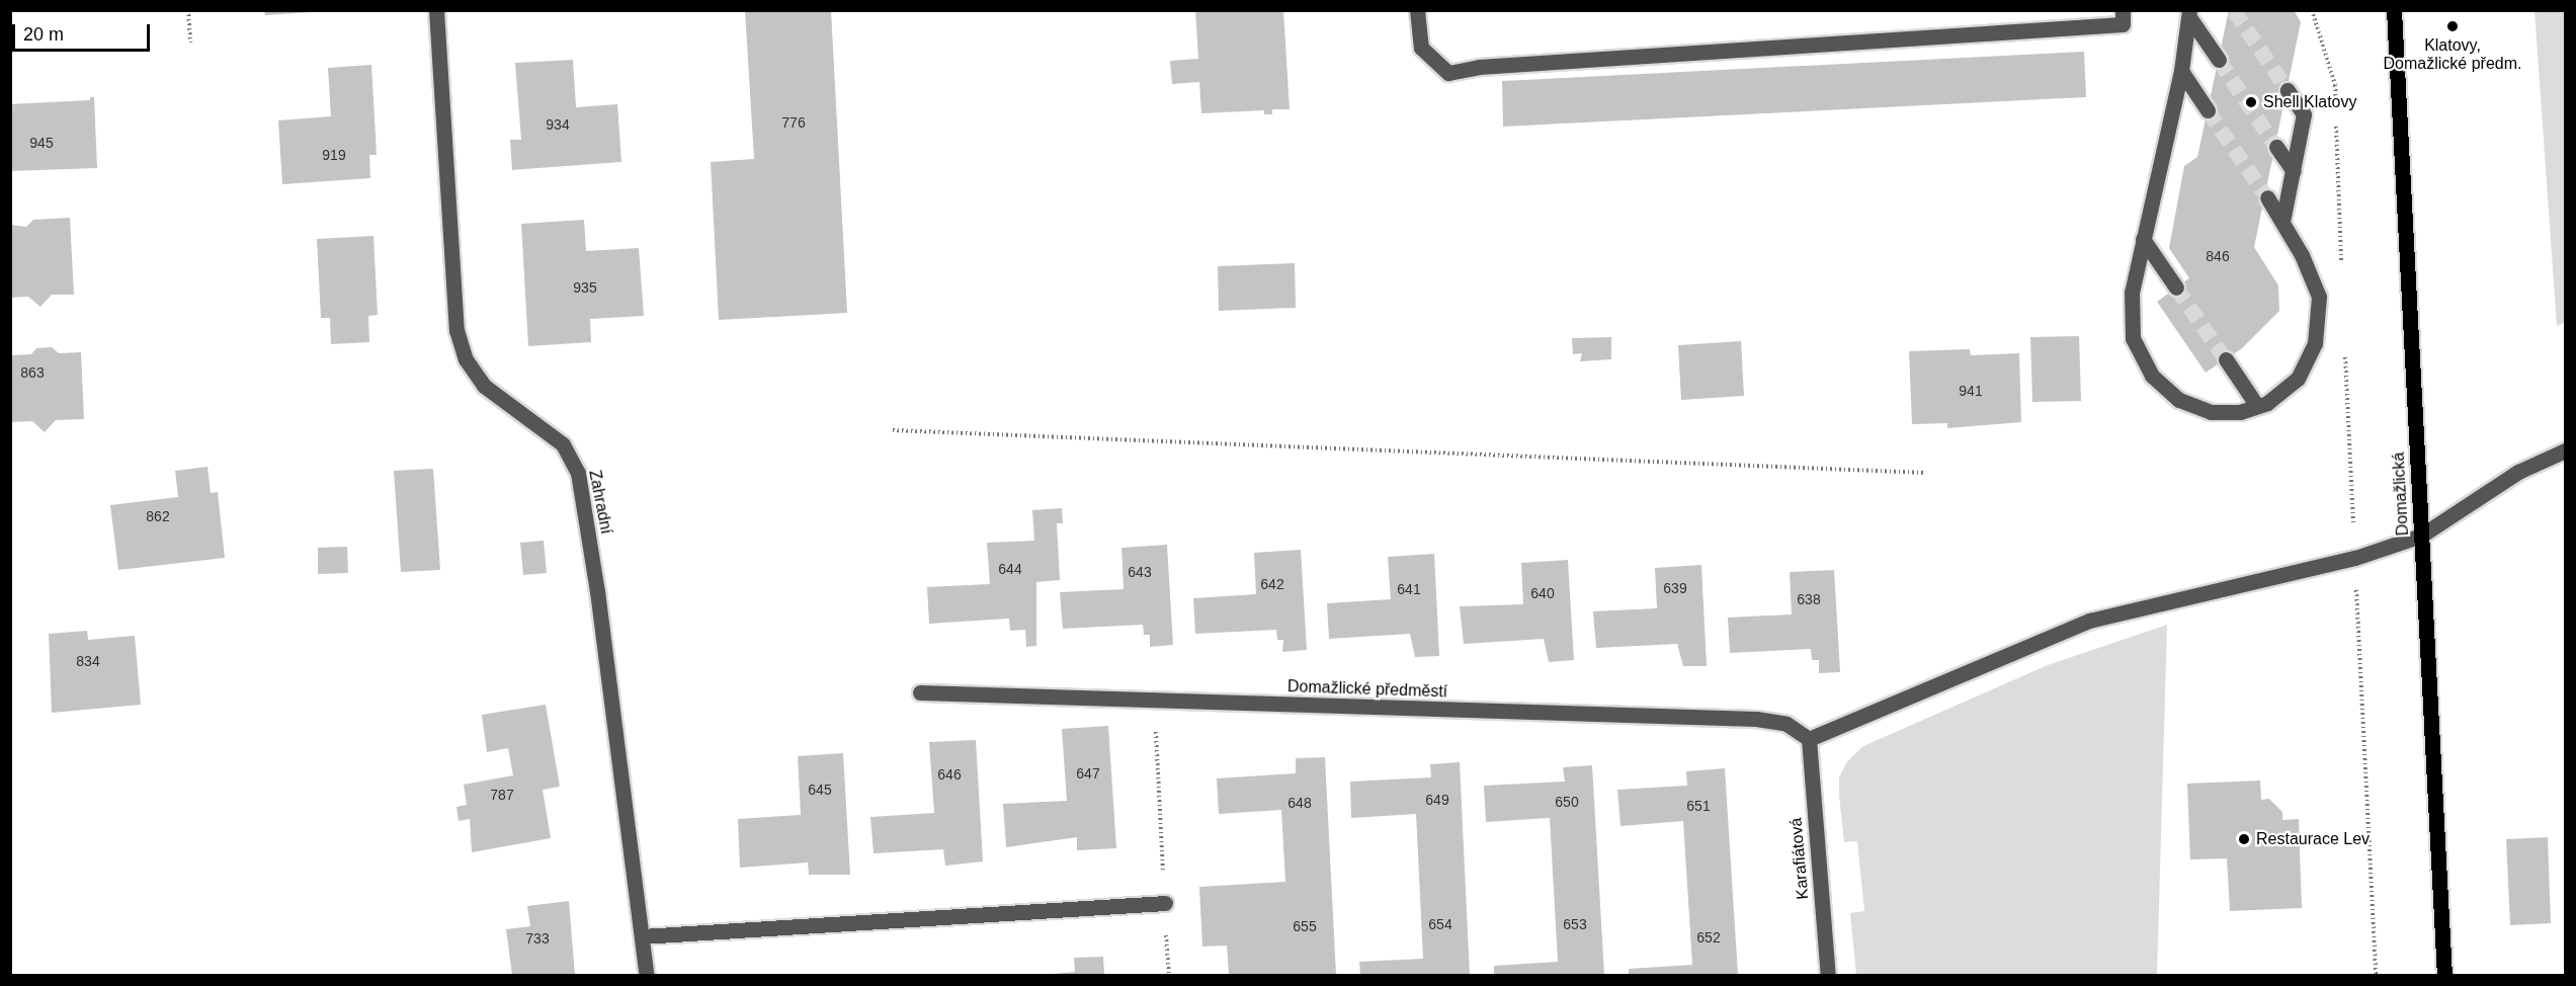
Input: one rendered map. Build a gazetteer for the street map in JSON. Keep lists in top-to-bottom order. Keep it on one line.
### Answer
{"streets":{"main road":["Domažlická"],"street":["Zahradní","Domažlické předměstí","Karafiátová"]},"crossings":[["Domažlické předměstí","Karafiátová"]],"places":["Klatovy, Domažlické předm.","Shell Klatovy","Restaurace Lev"],"house_numbers":["776","934","945","919","846","935","863","941","862","644","643","642","639","641","640","638","834","647","646","645","787","649","650","648","651","654","653","655","652","733"],"scale_bar":"20 m"}
